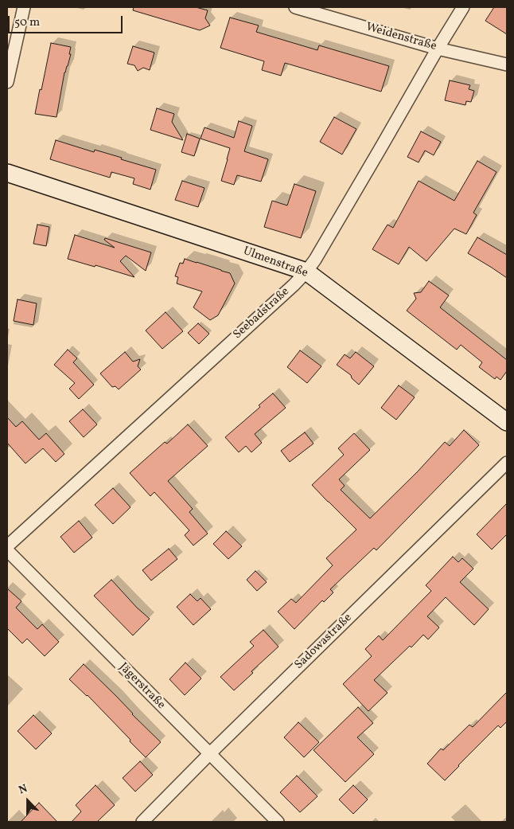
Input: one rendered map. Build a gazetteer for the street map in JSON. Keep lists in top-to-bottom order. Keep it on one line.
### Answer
{"streets":{"street":["Weidenstraße","Ulmenstraße","Seebadstraße","Sadowastraße","Jägerstraße"]},"crossings":[["Weidenstraße","Seebadstraße"],["Ulmenstraße","Seebadstraße"],["Sadowastraße","Jägerstraße"]],"scale_bar":"50 m","north":"top"}
